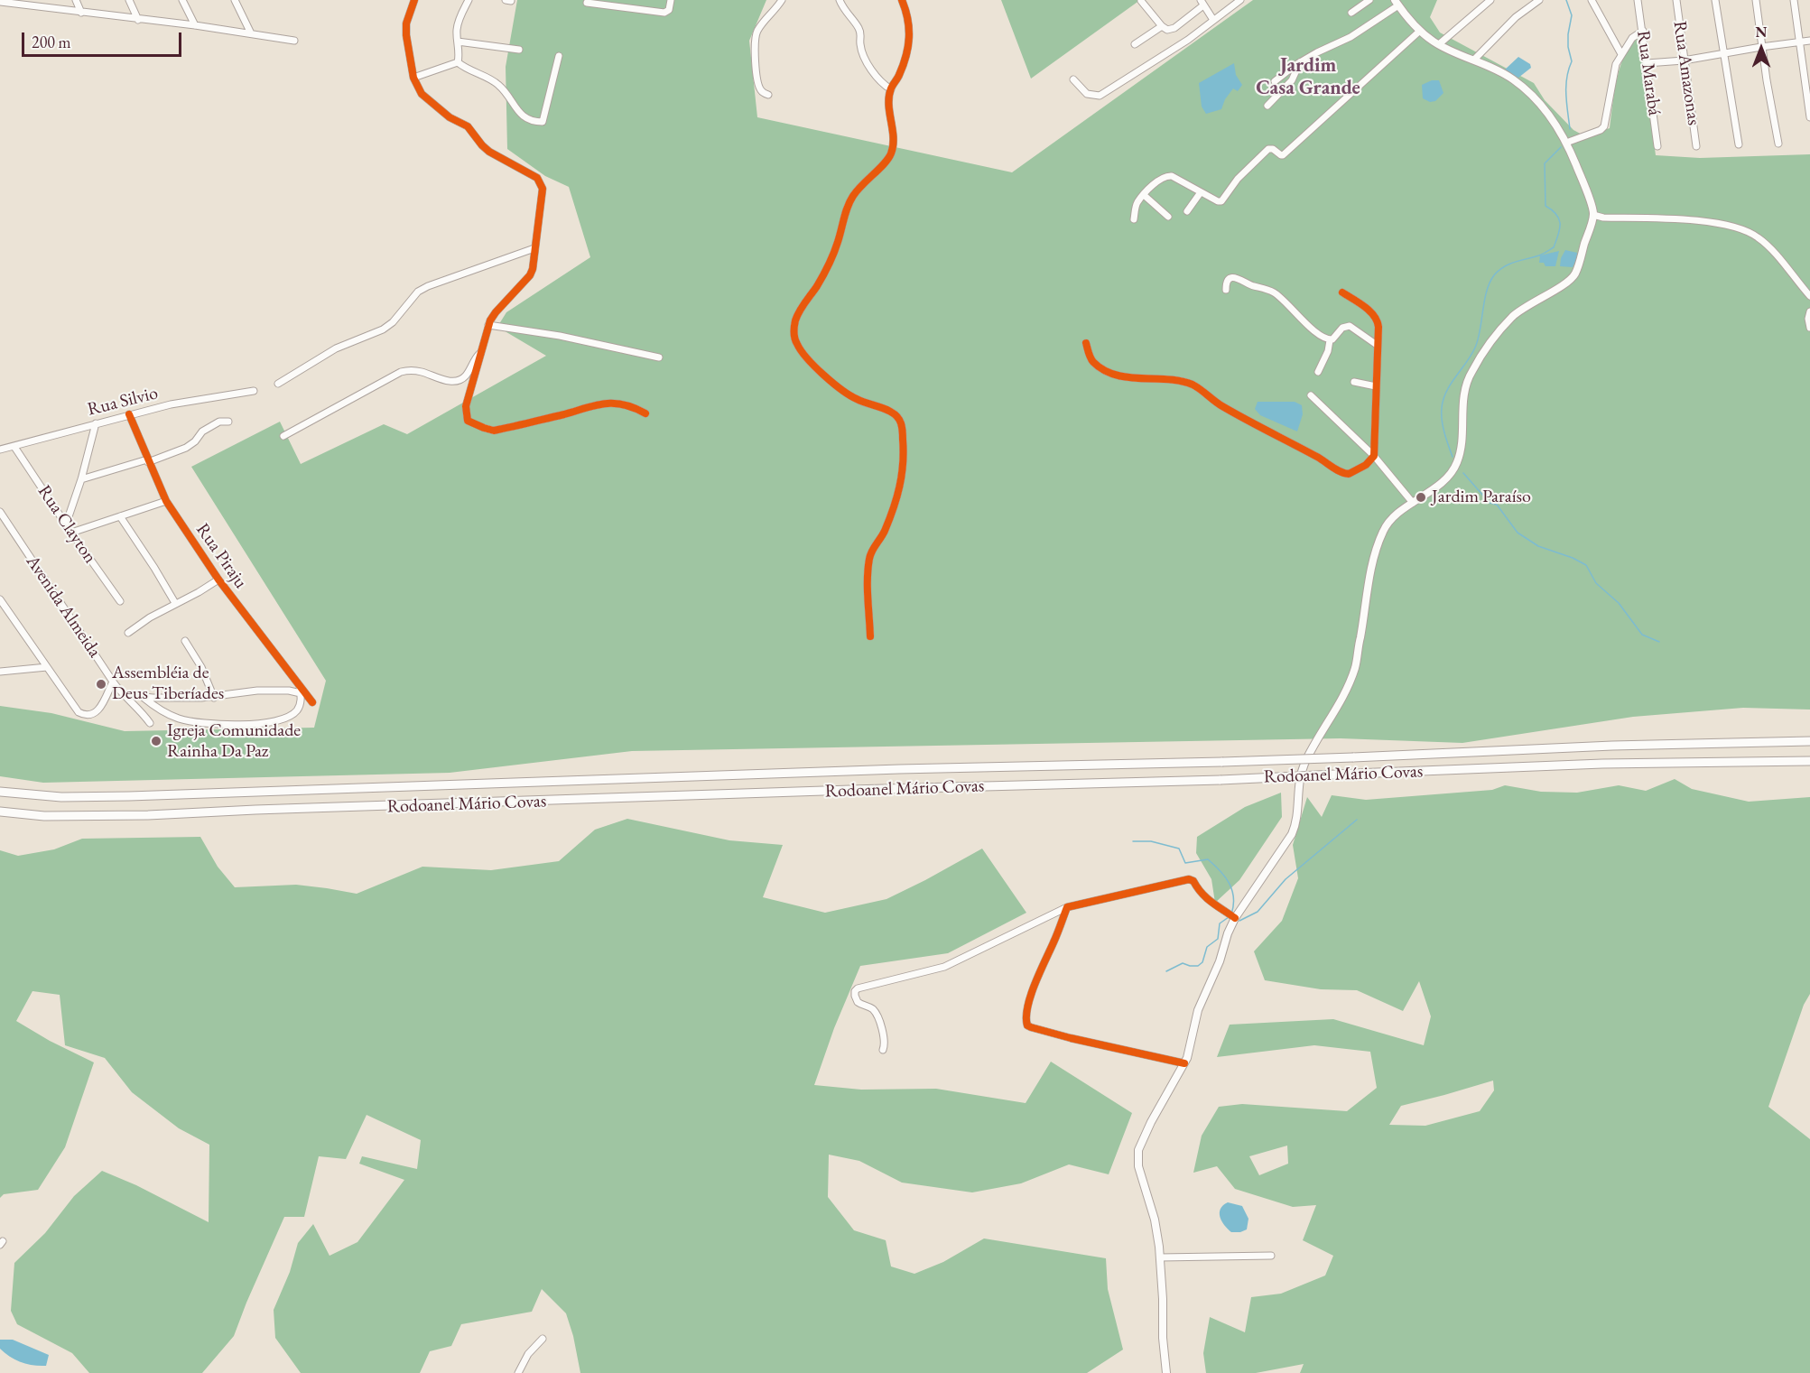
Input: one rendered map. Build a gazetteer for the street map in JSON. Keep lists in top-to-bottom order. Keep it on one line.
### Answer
{"streets":{"highway":["Rodoanel Mário Covas"],"street":["Rua Marabá","Rua Amazonas","Rua Silvio","Rua Clayton","Rua Piraju","Avenida Almeida"]},"crossings":[["Rua Silvio","Rua Clayton"],["Rua Silvio","Rua Piraju"]],"districts":["Jardim Casa Grande"],"places":["Jardim Paraíso","Assembléia de Deus Tiberíades","Igreja Comunidade Rainha Da Paz"],"scale_bar":"200 m","north":"top"}
